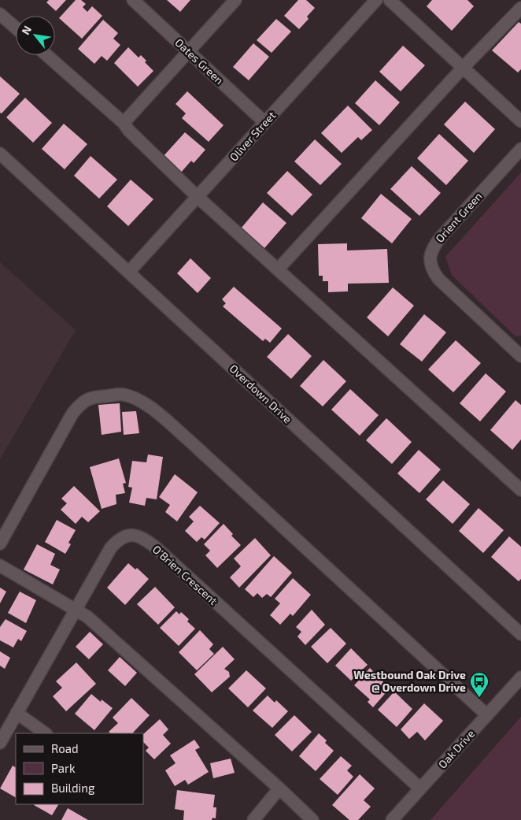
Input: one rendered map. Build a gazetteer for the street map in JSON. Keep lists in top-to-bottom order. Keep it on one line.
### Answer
{"streets":{"street":["Oates Green","Oliver Street","Orient Green","Overdown Drive","O'Brien Crescent","Oak Drive"]},"crossings":[["Oates Green","Oliver Street"],["Oliver Street","Overdown Drive"],["O'Brien Crescent","Oak Drive"]],"places":{"bus stop":["Westbound Oak Drive @ Overdown Drive"]},"legend":["Road","Park","Building"],"north":"top left"}
